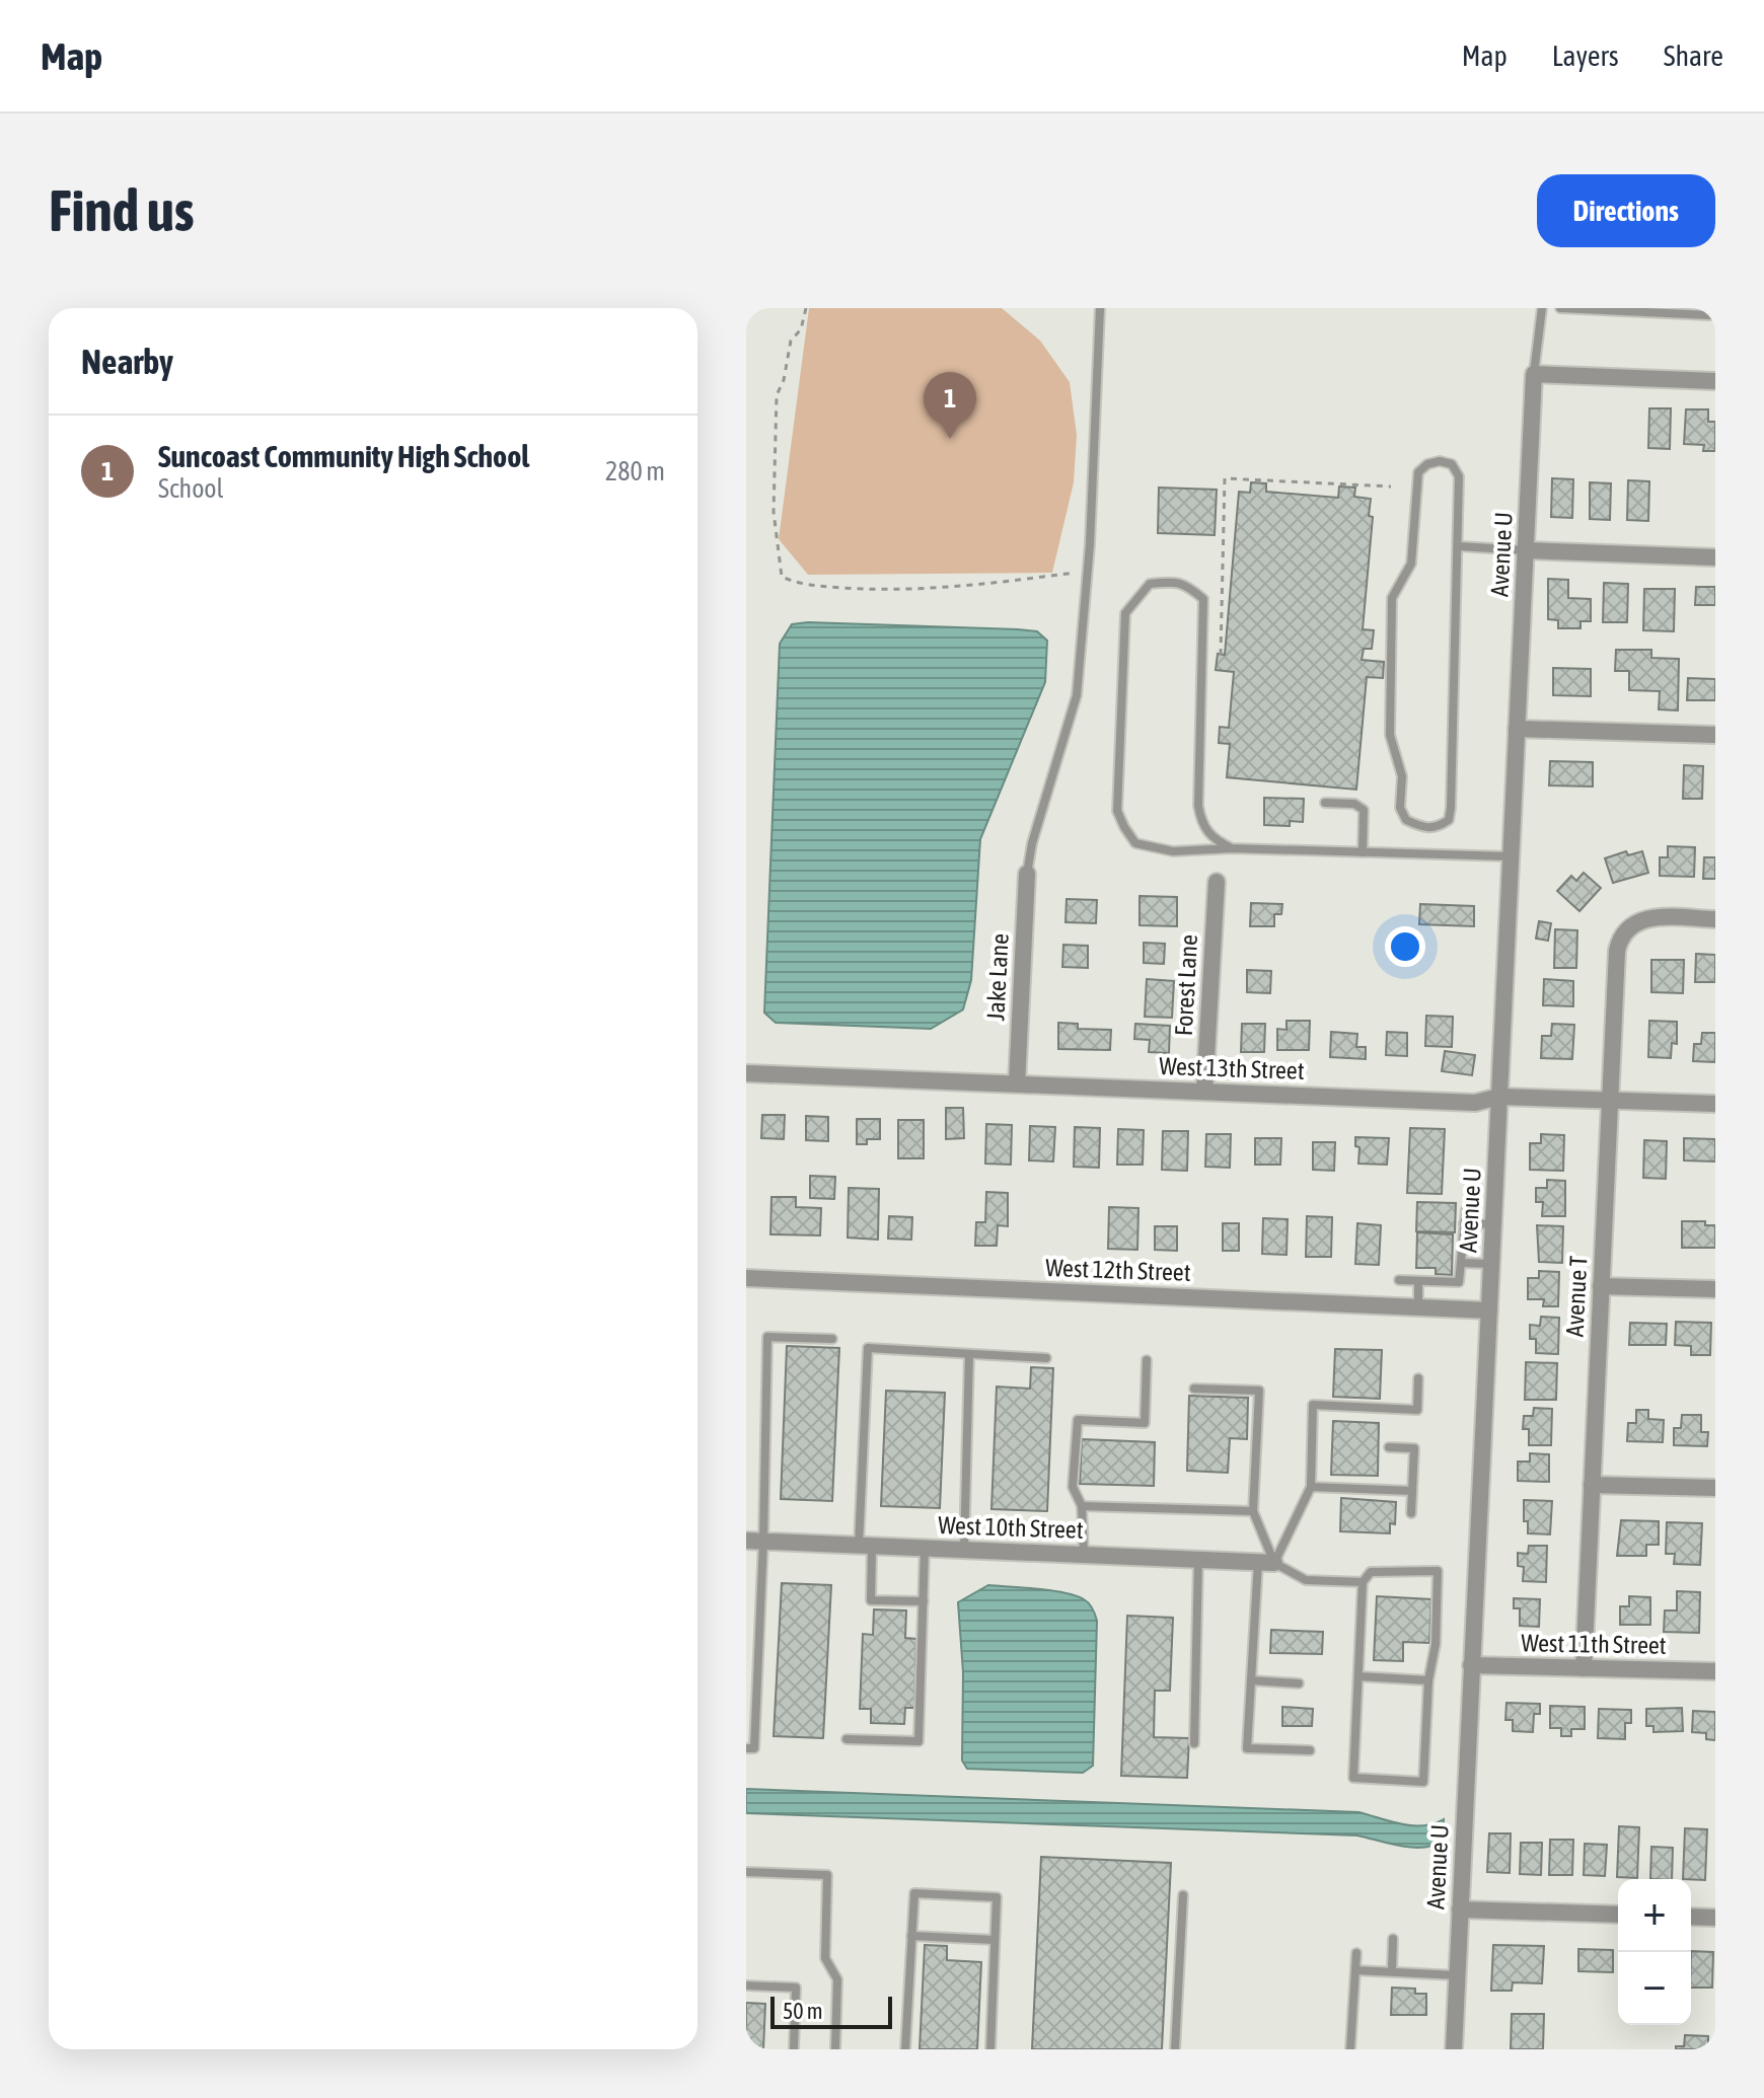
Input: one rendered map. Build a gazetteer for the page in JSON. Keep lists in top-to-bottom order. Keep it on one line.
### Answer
{"streets":{"street":["Avenue U","Jake Lane","Forest Lane","West 13th Street","West 12th Street","Avenue T","West 10th Street","West 11th Street"]},"crossings":[["Avenue U","West 13th Street"],["Avenue U","West 12th Street"],["Avenue U","West 11th Street"],["Jake Lane","West 13th Street"],["Forest Lane","West 13th Street"],["West 13th Street","Avenue T"],["Avenue T","West 11th Street"]],"scale_bar":"50 m","page":{"header":"Map","nav":["Map","Layers","Share"],"buttons":"Directions","title":"Find us","heading":"Nearby","pins":"1","list":[{"mark":"1","name":"Suncoast Community High School","note":"School","value":"280 m"}],"map_buttons":["+","−"],"scale":"50 m"}}
